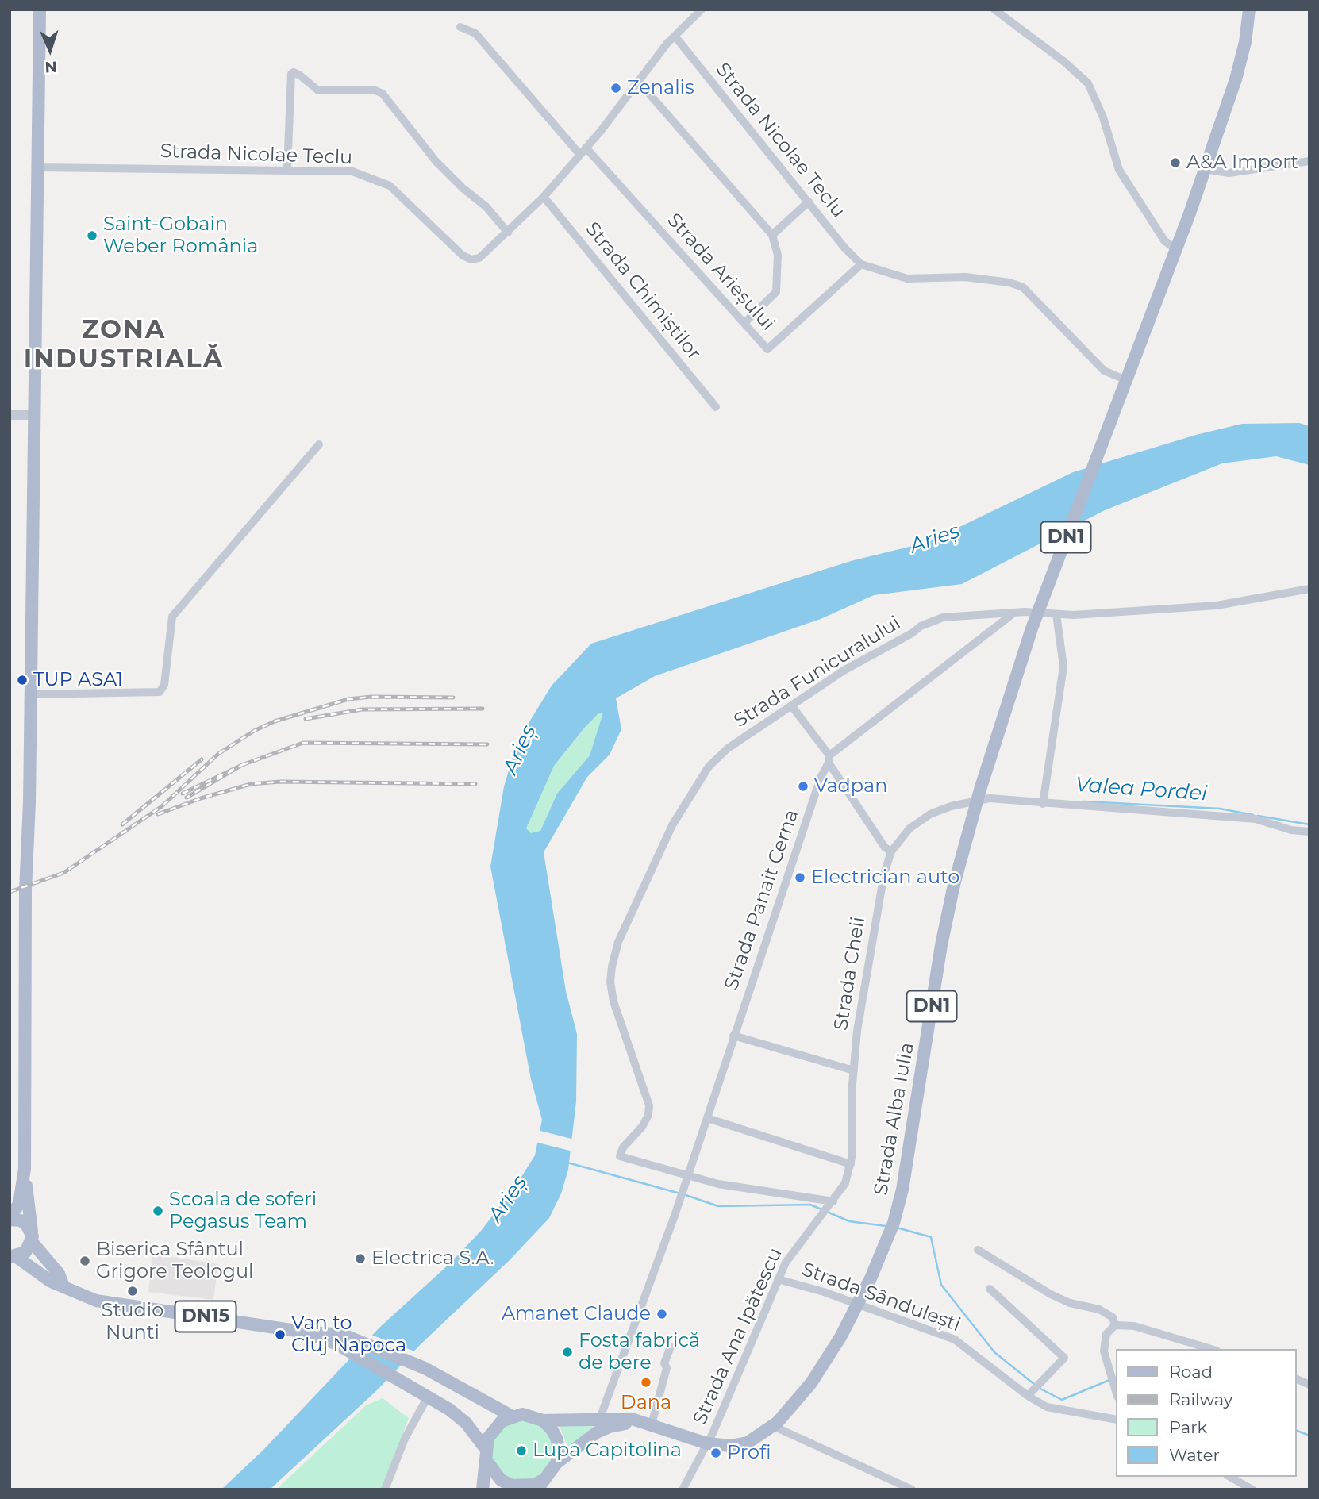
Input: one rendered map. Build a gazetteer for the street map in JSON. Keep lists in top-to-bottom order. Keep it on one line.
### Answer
{"streets":{"main road":["DN1","Strada Alba Iulia","DN15"],"street":["Strada Nicolae Teclu","Strada Arieșului","Strada Chimiștilor","Strada Funicuralului","Strada Panait Cerna","Strada Cheii","Strada Sândulești","Strada Ana Ipătescu"]},"crossings":[["Strada Nicolae Teclu","Strada Arieșului"],["Strada Nicolae Teclu","Strada Chimiștilor"],["DN1","Strada Panait Cerna"],["DN1","Strada Alba Iulia"],["DN1","DN15"],["Strada Funicuralului","Strada Panait Cerna"],["Strada Funicuralului","Strada Cheii"],["Strada Cheii","Strada Ana Ipătescu"],["Strada Alba Iulia","Strada Ana Ipătescu"],["Strada Sândulești","Strada Ana Ipătescu"]],"districts":["ZONA INDUSTRIALĂ"],"water":["Arieș","Valea Pordei"],"places":["Zenalis","A&A Import","Saint-Gobain Weber România","TUP ASA1","Vadpan","Electrician auto","Scoala de soferi Pegasus Team","Electrica S.A.","Biserica Sfântul Grigore Teologul","Studio Nunti","Amanet Claude","Van to Cluj Napoca","Fosta fabrică de bere","Dana","Lupa Capitolina","Profi"],"legend":["Road","Railway","Park","Water"],"north":"bottom"}
